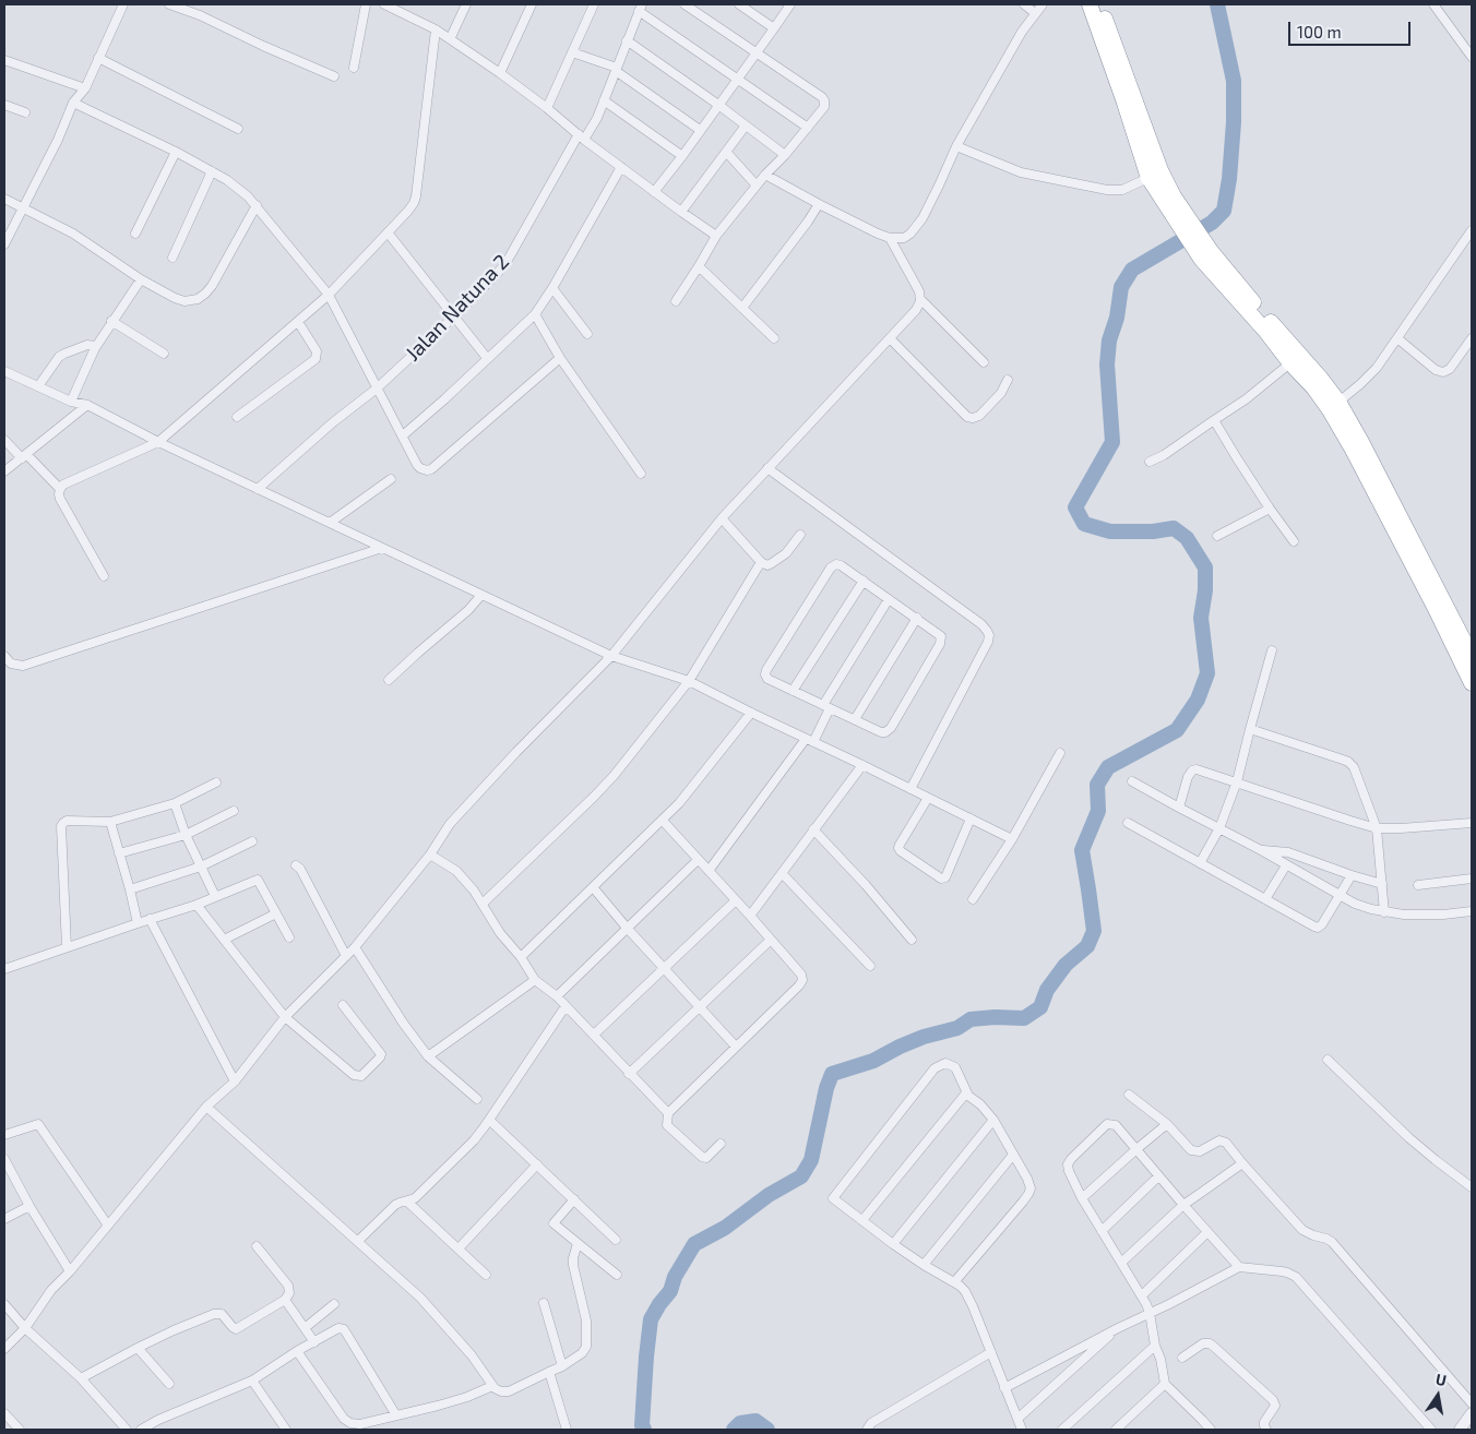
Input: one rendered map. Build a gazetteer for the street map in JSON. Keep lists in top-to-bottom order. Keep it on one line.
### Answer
{"streets":{"street":["Jalan Natuna 2"]},"scale_bar":"100 m","north":"top"}
